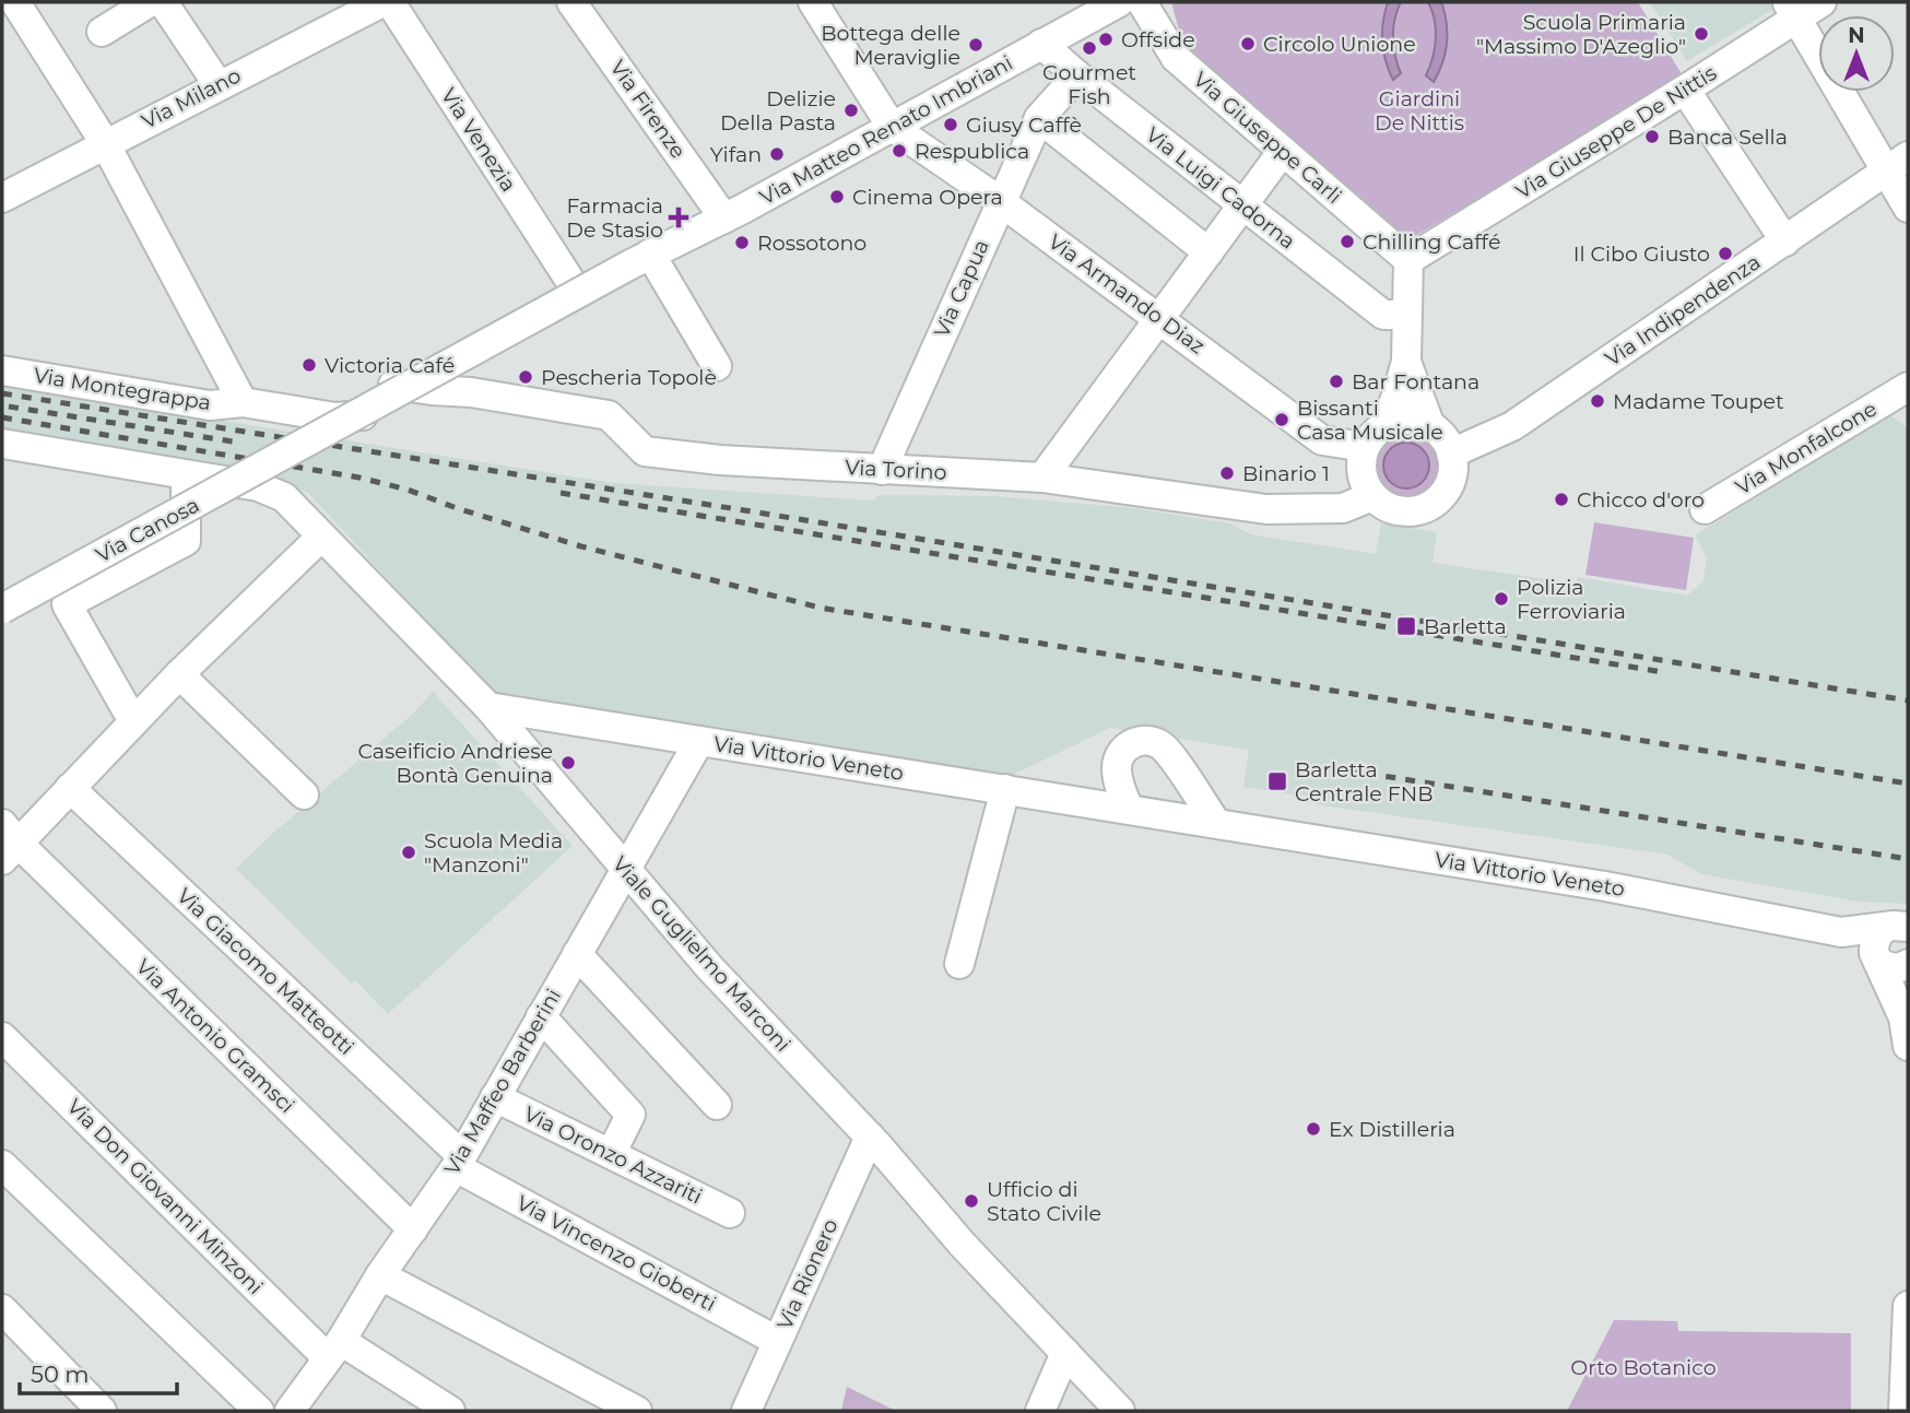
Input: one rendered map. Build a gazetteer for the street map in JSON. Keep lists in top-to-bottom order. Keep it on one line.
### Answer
{"streets":{"street":["Via Milano","Via Firenze","Via Matteo Renato Imbriani","Via Giuseppe De Nittis","Via Giuseppe Carli","Via Venezia","Via Luigi Cadorna","Via Capua","Via Armando Diaz","Via Indipendenza","Via Montegrappa","Via Monfalcone","Via Torino","Via Canosa","Via Vittorio Veneto","Viale Guglielmo Marconi","Via Giacomo Matteotti","Via Antonio Gramsci","Via Maffeo Barberini","Via Oronzo Azzariti","Via Don Giovanni Minzoni","Via Vincenzo Gioberti","Via Rionero"]},"crossings":[["Via Firenze","Via Matteo Renato Imbriani"],["Via Matteo Renato Imbriani","Via Luigi Cadorna"],["Via Matteo Renato Imbriani","Via Armando Diaz"],["Via Matteo Renato Imbriani","Via Canosa"],["Via Giuseppe De Nittis","Via Giuseppe Carli"],["Via Luigi Cadorna","Via Capua"],["Via Capua","Via Armando Diaz"],["Via Capua","Via Torino"],["Via Armando Diaz","Via Indipendenza"],["Via Armando Diaz","Via Torino"],["Via Indipendenza","Via Torino"],["Via Montegrappa","Via Torino"],["Via Vittorio Veneto","Viale Guglielmo Marconi"],["Via Vittorio Veneto","Via Maffeo Barberini"],["Viale Guglielmo Marconi","Via Maffeo Barberini"],["Viale Guglielmo Marconi","Via Rionero"],["Via Giacomo Matteotti","Via Maffeo Barberini"],["Via Giacomo Matteotti","Via Vincenzo Gioberti"],["Via Antonio Gramsci","Via Maffeo Barberini"],["Via Maffeo Barberini","Via Oronzo Azzariti"],["Via Maffeo Barberini","Via Don Giovanni Minzoni"],["Via Maffeo Barberini","Via Vincenzo Gioberti"],["Via Vincenzo Gioberti","Via Rionero"]],"parks":["Giardini De Nittis","Orto Botanico"],"places":{"other":["Scuola Primaria \"Massimo D'Azeglio\"","Offside","Circolo Unione","Bottega delle Meraviglie","Gourmet Fish","Delizie Della Pasta","Giusy Caffè","Banca Sella","Respublica","Yifan","Cinema Opera","Chilling Caffé","Rossotono","Il Cibo Giusto","Victoria Café","Pescheria Topolè","Bar Fontana","Madame Toupet","Bissanti Casa Musicale","Binario 1","Chicco d'oro","Polizia Ferroviaria","Caseificio Andriese Bontà Genuina","Scuola Media \"Manzoni\"","Ex Distilleria","Ufficio di Stato Civile"],"health":["Farmacia De Stasio"],"transit":["Barletta","Barletta Centrale FNB"]},"scale_bar":"50 m","north":"top"}
